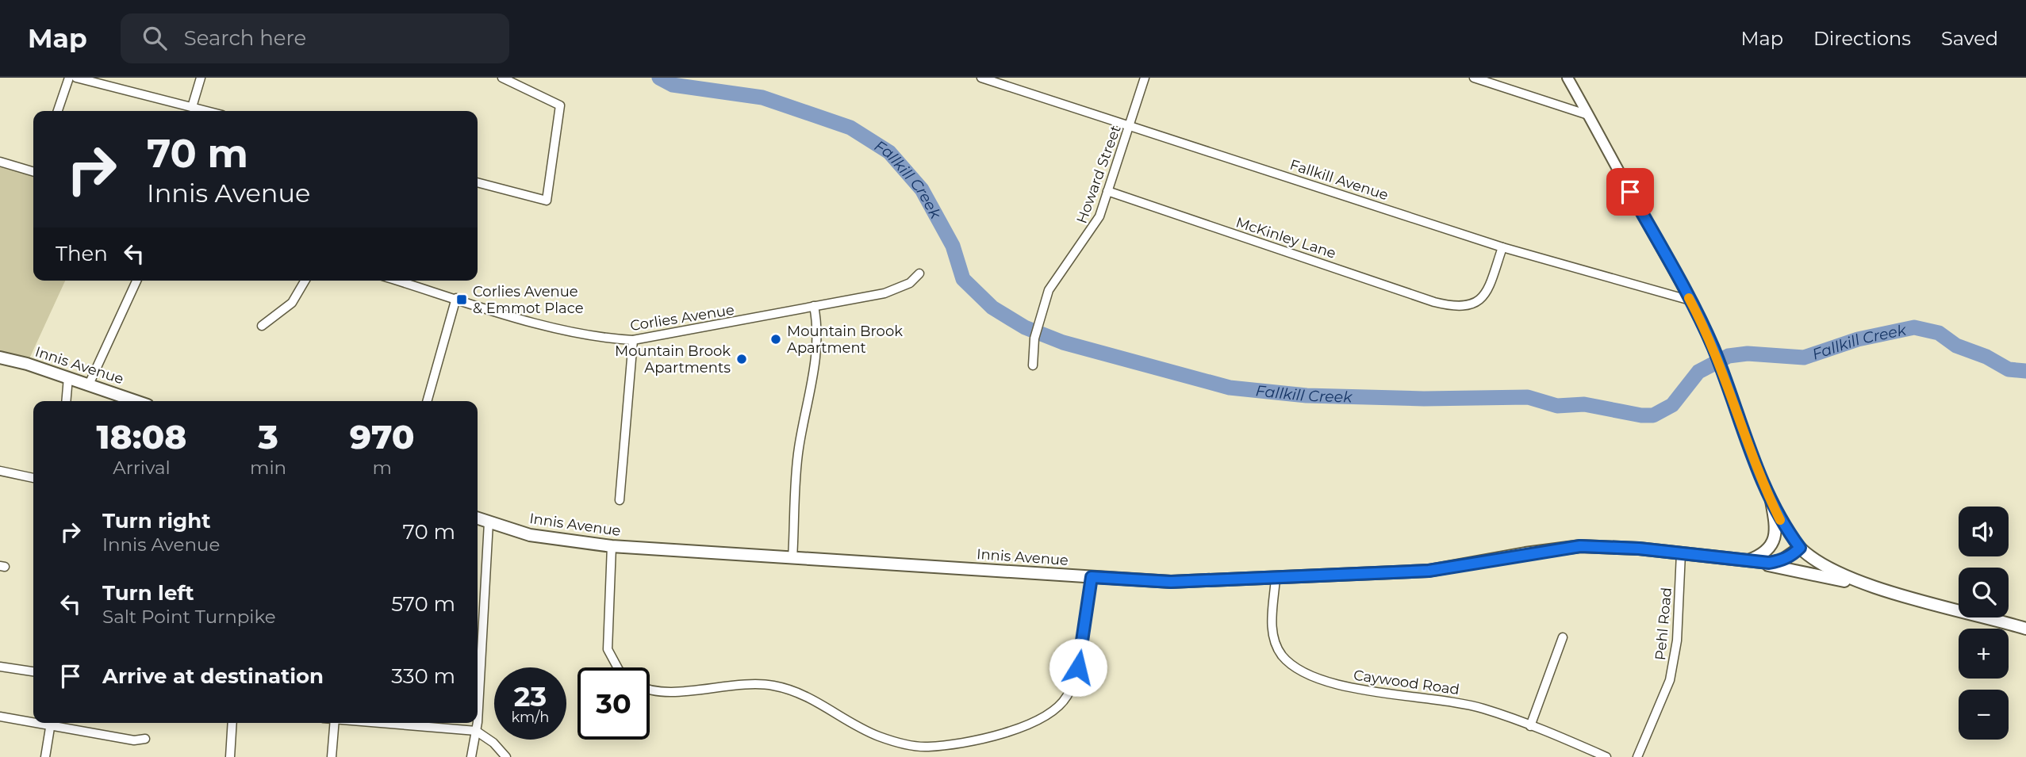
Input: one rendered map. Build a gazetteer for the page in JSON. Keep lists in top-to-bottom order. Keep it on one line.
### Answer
{"streets":{"main road":["Innis Avenue"],"street":["Howard Street","Fallkill Avenue","McKinley Lane","Corlies Avenue","Pehl Road","Caywood Road"]},"crossings":[["Howard Street","Fallkill Avenue"],["Howard Street","McKinley Lane"],["Fallkill Avenue","McKinley Lane"],["Innis Avenue","Pehl Road"],["Innis Avenue","Caywood Road"]],"water":["Fallkill Creek"],"places":{"transit":["Corlies Avenue & Emmot Place"],"other":["Mountain Brook Apartment","Mountain Brook Apartments"]},"page":{"header":"Map","search":"Search here","nav":["Map","Directions","Saved"],"turn":["70 m","Innis Avenue"],"then":"Then","eta":["18:08","Arrival","3","min","970","m"],"list":[{"name":"Turn right","note":"Innis Avenue","value":"70 m"},{"name":"Turn left","note":"Salt Point Turnpike","value":"570 m"},{"name":"Arrive at destination","value":"330 m"}],"map_buttons":["+","−"],"speed":"23 km/h","limit":"30"}}
